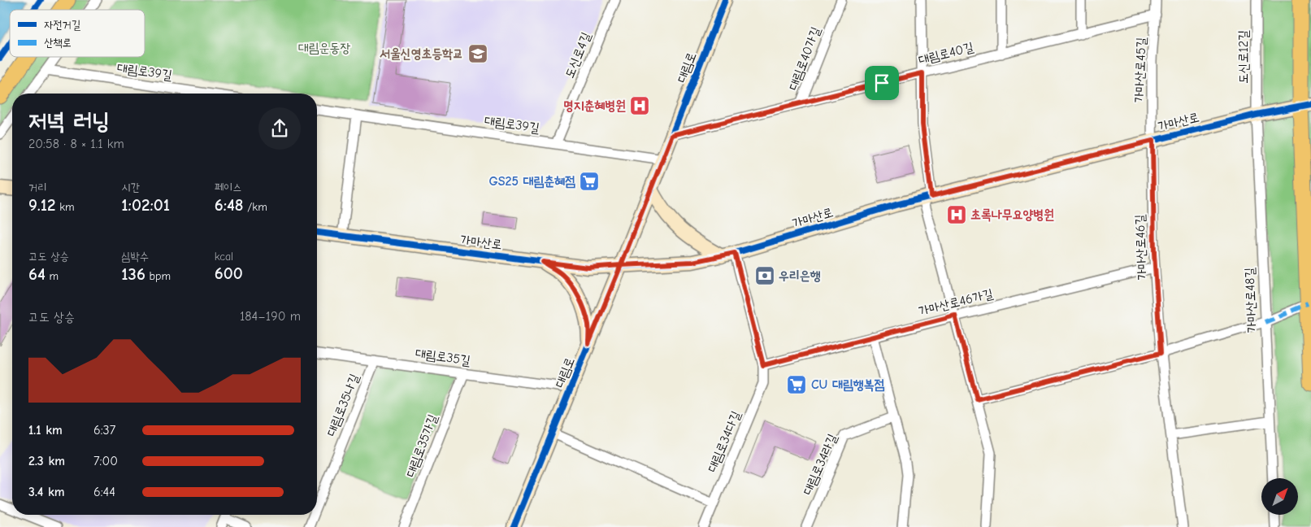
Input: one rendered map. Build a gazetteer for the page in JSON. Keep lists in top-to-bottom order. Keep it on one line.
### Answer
{"streets":{"main road":["대림로","가마산로"],"street":["대림로40길","도신로4길","도신로12길","대림로40가길","가마산로45길","대림로39길","가마산로46길","가마산로48길","가마산로46가길","대림로35길","대림로35나길","대림로34다길","대림로35가길","대림로34라길"]},"crossings":[["대림로40길","대림로40가길"],["대림로40길","대림로"],["대림로40길","가마산로45길"],["도신로4길","대림로39길"],["도신로12길","가마산로"],["도신로12길","가마산로48길"],["대림로","대림로39길"],["대림로","가마산로"],["대림로","대림로35길"],["가마산로45길","가마산로"],["가마산로45길","가마산로46길"],["가마산로","가마산로46길"],["가마산로","가마산로48길"],["가마산로46길","가마산로46가길"],["가마산로46가길","대림로34다길"],["대림로35길","대림로35나길"],["대림로35길","대림로35가길"]],"parks":["대림운동장"],"places":{"school or university":["서울신영초등학교"],"hospital":["명지춘혜병원","초록나무요양병원"],"supermarket":["GS25 대림춘혜점","CU 대림행복점"],"bank":["우리은행"]},"legend":["자전거길","산책로"],"north":"top right","page":{"heading":["저녁 러닝","20:58 · 8 × 1.1 km"],"stats":[["거리","9.12 km"],["시간","1:02:01"],["페이스","6:48 /km"],["고도 상승","64 m"],["심박수","136 bpm"],["kcal","600"]],"chart":["고도 상승","184–190 m"],"list":[{"name":"1.1 km","note":"6:37"},{"name":"2.3 km","note":"7:00"},{"name":"3.4 km","note":"6:44"}]}}
